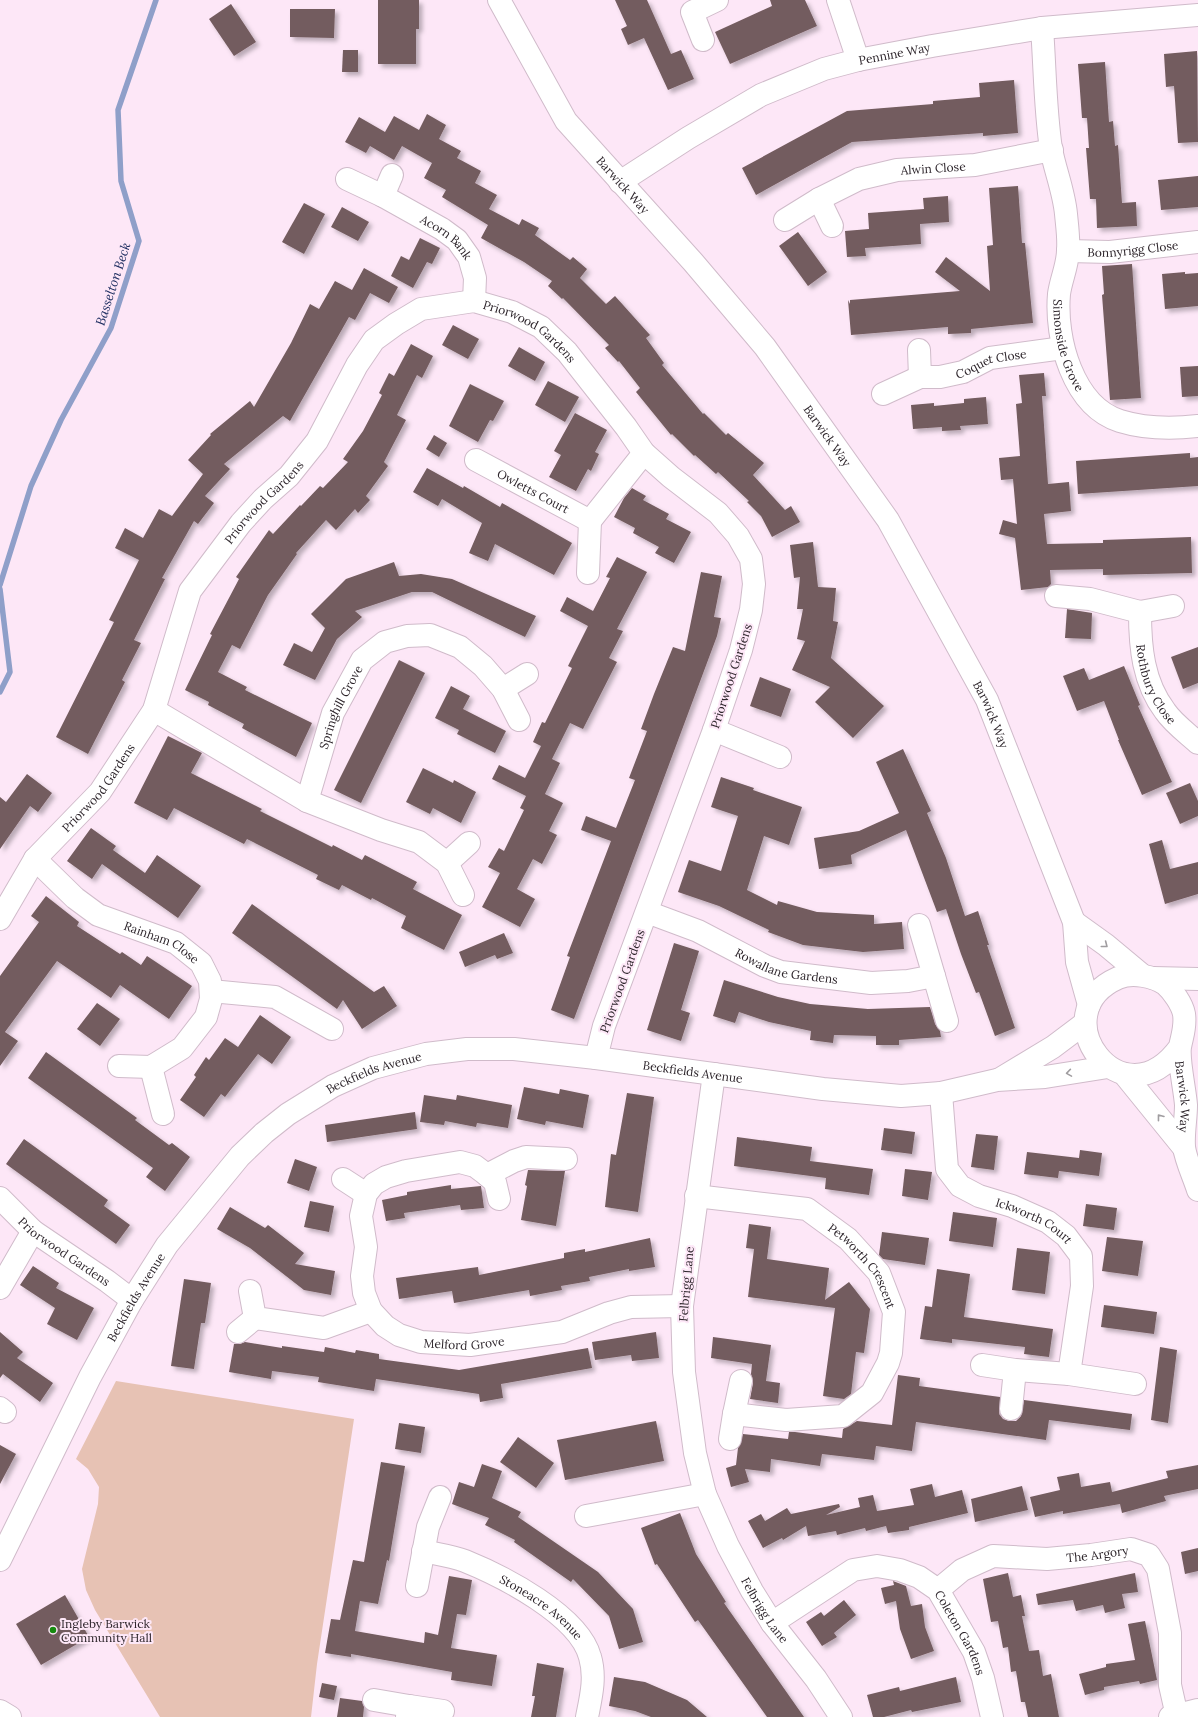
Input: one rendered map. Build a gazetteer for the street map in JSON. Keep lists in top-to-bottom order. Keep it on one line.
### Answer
{"streets":{"street":["Pennine Way","Alwin Close","Barwick Way","Acorn Bank","Bonnyrigg Close","Priorwood Gardens","Simonside Grove","Coquet Close","Owletts Court","Rothbury Close","Springhill Grove","Rainham Close","Rowallane Gardens","Beckfields Avenue","Ickworth Court","Petworth Crescent","Felbrigg Lane","Melford Grove","The Argory","Stoneacre Avenue","Coleton Gardens"]},"crossings":[["Pennine Way","Barwick Way"],["Pennine Way","Simonside Grove"],["Alwin Close","Simonside Grove"],["Barwick Way","Beckfields Avenue"],["Acorn Bank","Priorwood Gardens"],["Bonnyrigg Close","Simonside Grove"],["Priorwood Gardens","Rainham Close"],["Priorwood Gardens","Rowallane Gardens"],["Priorwood Gardens","Beckfields Avenue"],["Simonside Grove","Coquet Close"],["Beckfields Avenue","Ickworth Court"],["Beckfields Avenue","Felbrigg Lane"],["Petworth Crescent","Felbrigg Lane"],["Felbrigg Lane","Melford Grove"],["Felbrigg Lane","Coleton Gardens"],["The Argory","Coleton Gardens"]],"water":["Basselton Beck"],"places":["Ingleby Barwick Community Hall"]}
